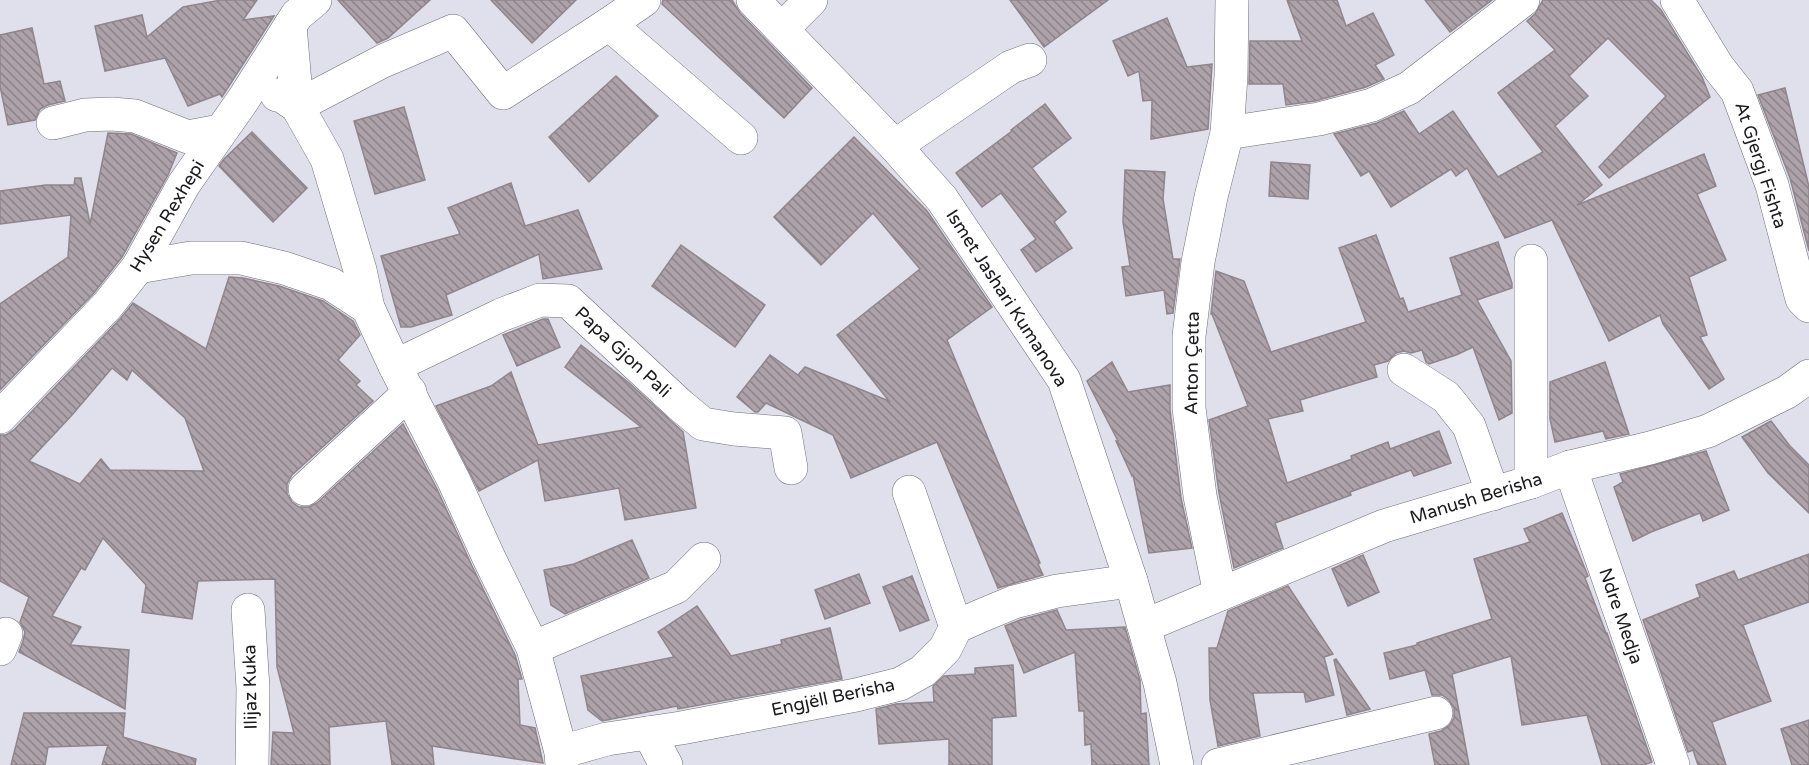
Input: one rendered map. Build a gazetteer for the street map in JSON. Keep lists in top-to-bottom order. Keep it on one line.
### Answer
{"streets":{"street":["At Gjergj Fishta","Hysen Rexhepi","Ismet Jashari Kumanova","Papa Gjon Pali","Anton Çetta","Manush Berisha","Ndre Medja","Ilijaz Kuka","Engjëll Berisha"]},"crossings":[["Ismet Jashari Kumanova","Manush Berisha"],["Anton Çetta","Manush Berisha"],["Manush Berisha","Ndre Medja"]]}
